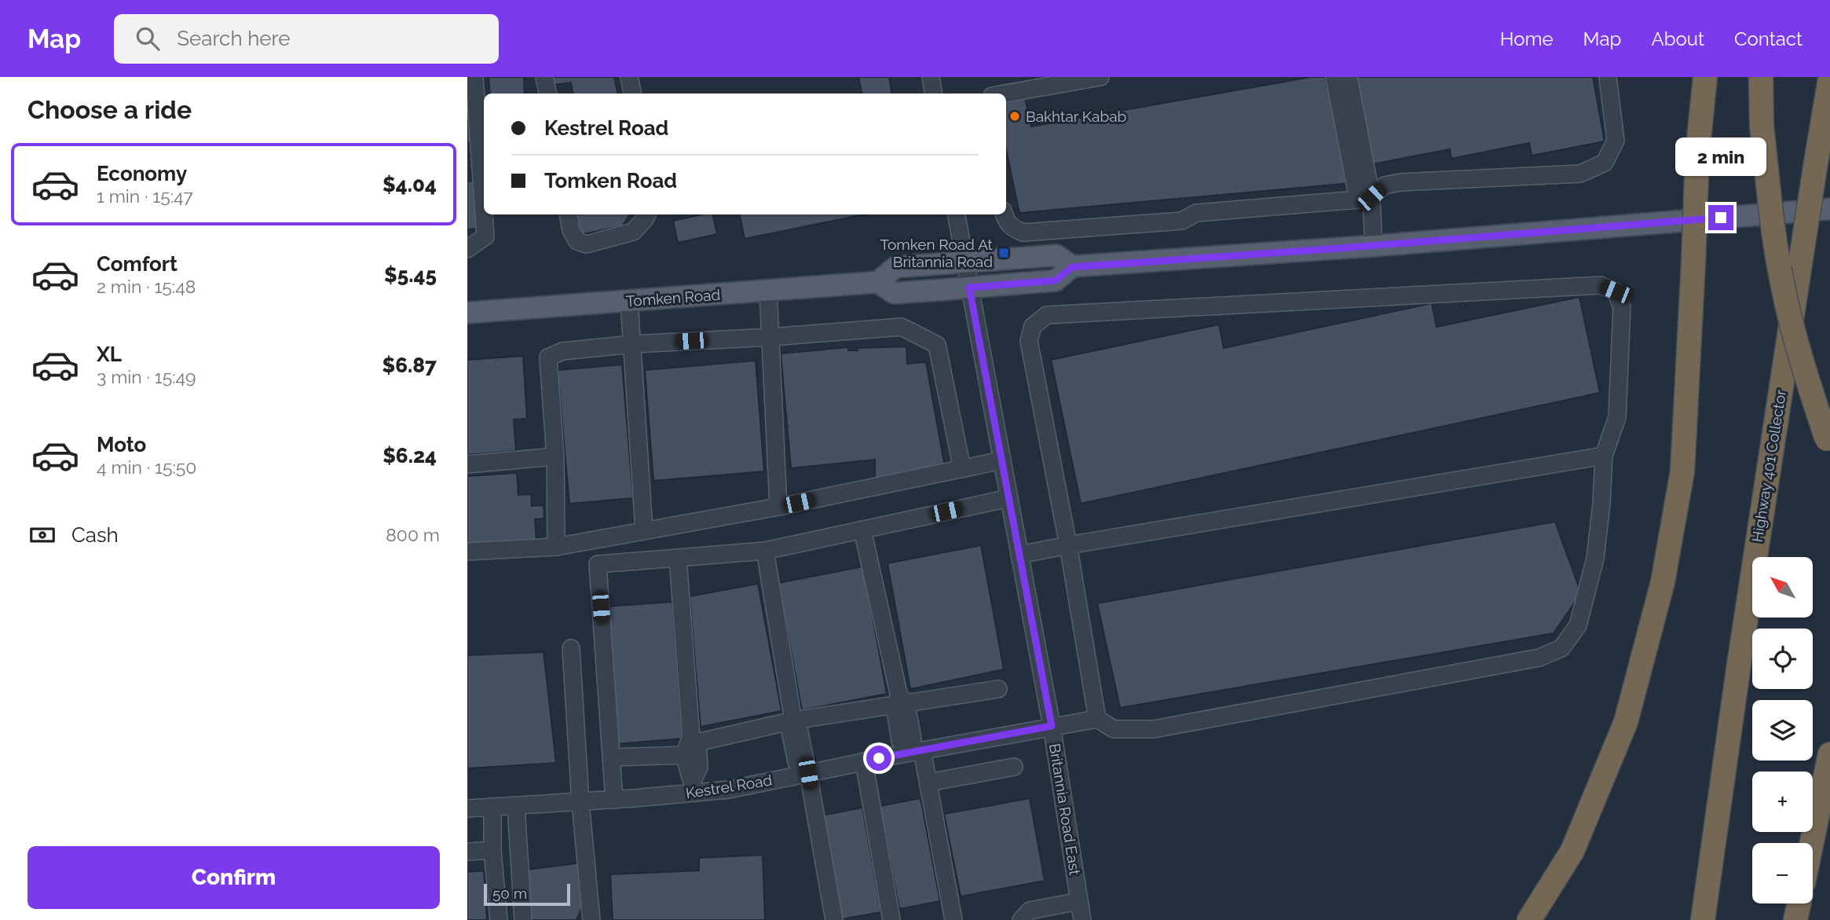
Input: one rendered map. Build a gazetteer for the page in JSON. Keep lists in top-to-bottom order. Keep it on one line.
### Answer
{"streets":{"highway":["Highway 401 Collector"],"main road":["Tomken Road"],"street":["Kestrel Road","Britannia Road East"]},"crossings":[["Tomken Road","Britannia Road East"],["Kestrel Road","Britannia Road East"]],"places":{"other":["Bakhtar Kabab"],"transit":["Tomken Road At Britannia Road"]},"scale_bar":"50 m","north":"top left","page":{"header":"Map","search":"Search here","nav":["Home","Map","About","Contact"],"heading":"Choose a ride","banner":["Kestrel Road","Tomken Road"],"bubble":"2 min","list":[{"name":"Economy","note":"1 min · 15:47","value":"$4.04"},{"name":"Comfort","note":"2 min · 15:48","value":"$5.45"},{"name":"XL","note":"3 min · 15:49","value":"$6.87"},{"name":"Moto","note":"4 min · 15:50","value":"$6.24"}],"pay":["Cash","800 m"],"map_buttons":["+","−"],"buttons":"Confirm","scale":"50 m"}}
